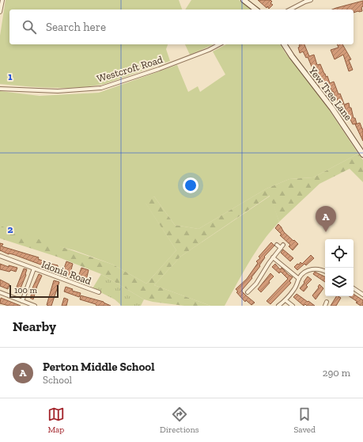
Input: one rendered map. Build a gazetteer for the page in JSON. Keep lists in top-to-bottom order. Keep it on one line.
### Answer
{"streets":{"street":["Westcroft Road","Yew Tree Lane","Idonia Road"]},"scale_bar":"100 m","page":{"search":"Search here","pins":"A","scale":"100 m","heading":"Nearby","list":[{"mark":"A","name":"Perton Middle School","note":"School","value":"290 m"}],"nav":["Map","Directions","Saved"]},"grid":{"rows":["1","2"]}}
